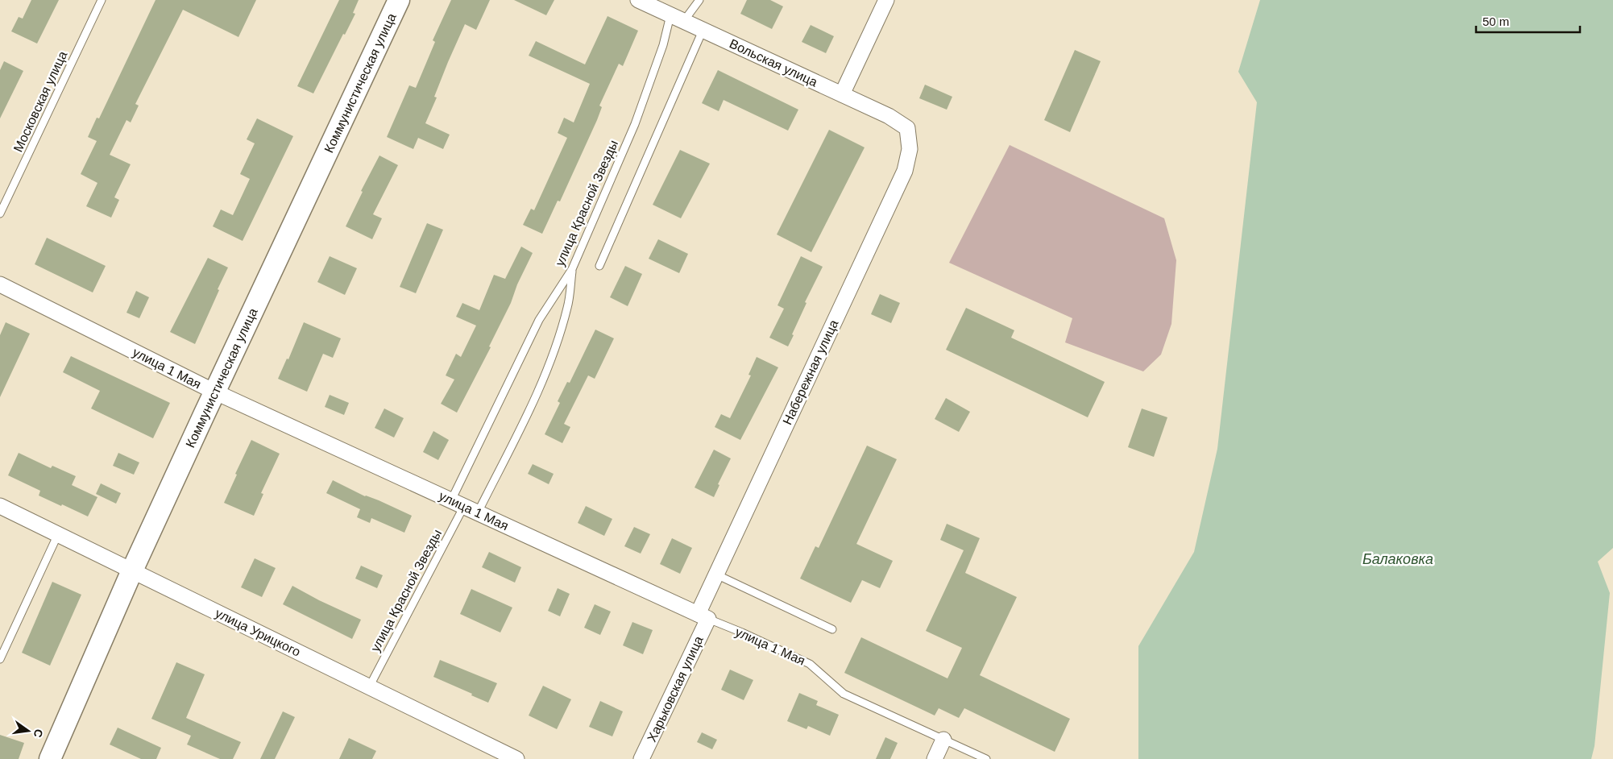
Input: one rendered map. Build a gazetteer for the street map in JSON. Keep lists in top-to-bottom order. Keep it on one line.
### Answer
{"streets":{"main road":["Коммунистическая улица"],"street":["Вольская улица","улица 1 Мая","Набережная улица","улица Урицкого","Харьковская улица"],"lane":["Московская улица","улица Красной Звезды"]},"crossings":[["Вольская улица","улица Красной Звезды"],["Вольская улица","Набережная улица"],["Коммунистическая улица","улица 1 Мая"],["Коммунистическая улица","улица Урицкого"],["улица Красной Звезды","улица 1 Мая"],["улица Красной Звезды","улица Урицкого"],["улица 1 Мая","Набережная улица"],["улица 1 Мая","Харьковская улица"],["Набережная улица","Харьковская улица"]],"water":["Балаковка"],"scale_bar":"50 m","north":"right"}
